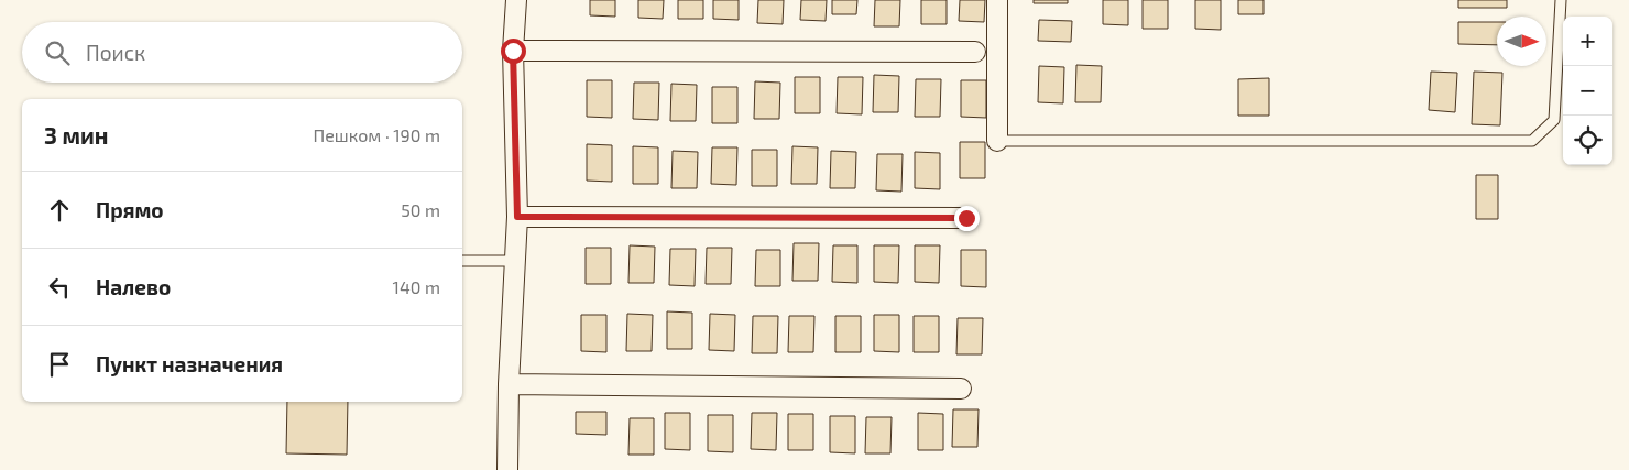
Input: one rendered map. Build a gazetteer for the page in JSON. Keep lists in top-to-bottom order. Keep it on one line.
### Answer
{"north":"right","page":{"map_buttons":["+","−"],"search":"Поиск","heading":["3 мин","Пешком · 190 m"],"list":[["Прямо","50 m"],["Налево","140 m"],"Пункт назначения"]}}
